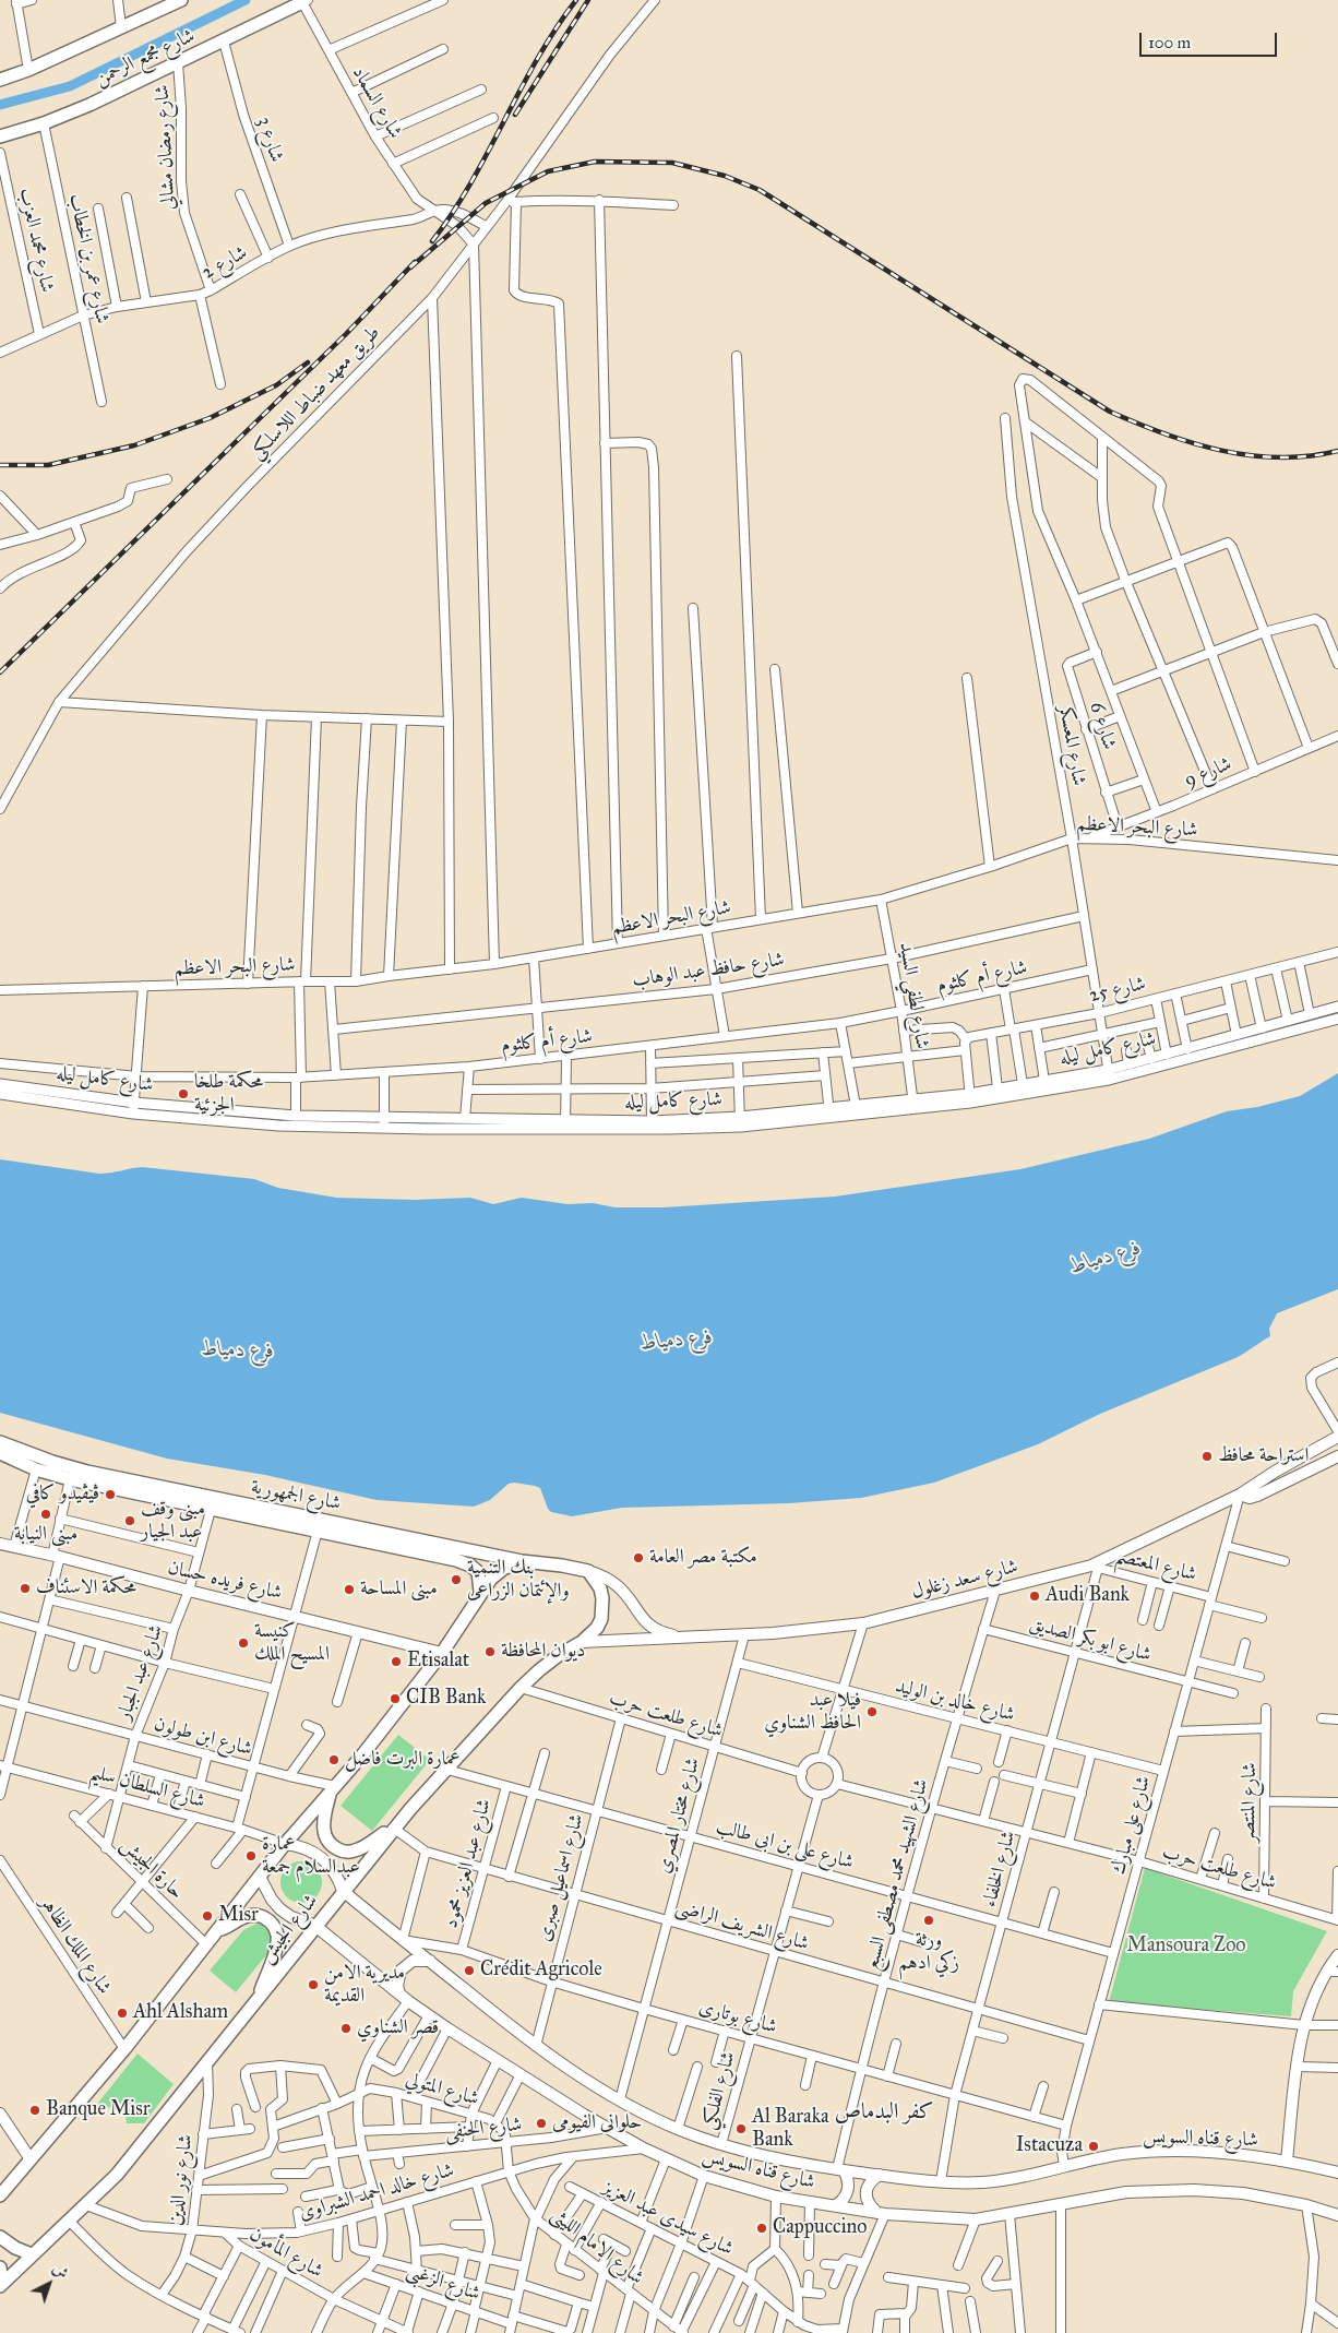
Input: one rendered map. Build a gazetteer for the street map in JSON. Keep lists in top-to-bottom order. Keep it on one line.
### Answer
{"streets":{"main road":["شارع مجمع الرحمن","شارع الجمهورية","شارع سعد زغلول","شارع فريده حسان","شارع الجيش","شارع قناه السويس"],"street":["شارع السماد","شارع 3","شارع رمضان مشالي","شارع محمد العزب","شارع عمر بن الخطاب","شارع 2","طريق معهد ضباط اللاسلكي","شارع 6","شارع المعسكر","شارع 9","شارع البحر الاعظم","شارع حافظ عبد الوهاب","شارع أم كلثوم","شارع 25","شارع لطفي السيد","شارع كامل ليله","شارع المعتصم","شارع ابو بكر الصديق","شارع عبد الجبار","شارع خالد بن الوليد","شارع طلعت حرب","شارع ابن طولون","شارع السلطان سليم","شارع المنتصر","شارع مختار المصري","شارع على مبارك","شارع على بن ابى طالب","شارع عبد العزيز محمود","حارة الجيش","شارع الخلفاء","شارع الشهيد محمد مصطفى السبع","شارع اسماعيل صبرى","شارع الشريف الراضى","شارع الملك الظاهر","شارع بوتارى","شارع المتولي","شارع الفلكي","شارع الحنفى","شارع نور الدين","شارع خالد احمد الشبراوى","شارع سيدى عبد العزيز","شارع الامام الليثى","شارع المأمون","شارع الزغبى"]},"crossings":[["شارع مجمع الرحمن","شارع السماد"],["شارع مجمع الرحمن","شارع 3"],["شارع مجمع الرحمن","شارع رمضان مشالي"],["شارع مجمع الرحمن","شارع عمر بن الخطاب"],["شارع السماد","شارع 2"],["شارع السماد","طريق معهد ضباط اللاسلكي"],["شارع 3","شارع 2"],["شارع رمضان مشالي","شارع 2"],["شارع محمد العزب","شارع 2"],["شارع عمر بن الخطاب","شارع 2"],["شارع 6","شارع 9"],["شارع المعسكر","شارع البحر الاعظم"],["شارع المعسكر","شارع حافظ عبد الوهاب"],["شارع المعسكر","شارع أم كلثوم"],["شارع المعسكر","شارع 25"],["شارع المعسكر","شارع كامل ليله"],["شارع 9","شارع البحر الاعظم"],["شارع البحر الاعظم","شارع لطفي السيد"],["شارع حافظ عبد الوهاب","شارع لطفي السيد"],["شارع أم كلثوم","شارع لطفي السيد"],["شارع لطفي السيد","شارع كامل ليله"],["شارع الجمهورية","شارع سعد زغلول"],["شارع الجمهورية","شارع عبد الجبار"],["شارع الجمهورية","شارع الجيش"],["شارع المعتصم","شارع سعد زغلول"],["شارع المعتصم","شارع على مبارك"],["شارع المعتصم","شارع الخلفاء"],["شارع سعد زغلول","شارع مختار المصري"],["شارع سعد زغلول","شارع على مبارك"],["شارع سعد زغلول","شارع الخلفاء"],["شارع سعد زغلول","شارع الشهيد محمد مصطفى السبع"],["شارع سعد زغلول","شارع الجيش"],["شارع فريده حسان","شارع عبد الجبار"],["شارع ابو بكر الصديق","شارع على مبارك"],["شارع ابو بكر الصديق","شارع الخلفاء"],["شارع ابو بكر الصديق","شارع الشهيد محمد مصطفى السبع"],["شارع عبد الجبار","شارع ابن طولون"],["شارع عبد الجبار","شارع السلطان سليم"],["شارع عبد الجبار","حارة الجيش"],["شارع خالد بن الوليد","شارع مختار المصري"],["شارع خالد بن الوليد","شارع على مبارك"],["شارع خالد بن الوليد","شارع الخلفاء"],["شارع خالد بن الوليد","شارع الشهيد محمد مصطفى السبع"],["شارع طلعت حرب","شارع المنتصر"],["شارع طلعت حرب","شارع مختار المصري"],["شارع طلعت حرب","شارع على مبارك"],["شارع طلعت حرب","شارع الخلفاء"],["شارع طلعت حرب","شارع الشهيد محمد مصطفى السبع"],["شارع طلعت حرب","شارع اسماعيل صبرى"],["شارع طلعت حرب","شارع الجيش"],["شارع طلعت حرب","شارع الفلكي"],["شارع السلطان سليم","حارة الجيش"],["شارع السلطان سليم","شارع الجيش"],["شارع السلطان سليم","شارع قناه السويس"],["شارع مختار المصري","شارع على بن ابى طالب"],["شارع مختار المصري","شارع الشريف الراضى"],["شارع مختار المصري","شارع بوتارى"],["شارع مختار المصري","شارع قناه السويس"],["شارع على مبارك","شارع على بن ابى طالب"],["شارع على مبارك","شارع الشريف الراضى"],["شارع على مبارك","شارع بوتارى"],["شارع على مبارك","شارع قناه السويس"],["شارع على بن ابى طالب","شارع عبد العزيز محمود"],["شارع على بن ابى طالب","شارع الخلفاء"],["شارع على بن ابى طالب","شارع الشهيد محمد مصطفى السبع"],["شارع على بن ابى طالب","شارع اسماعيل صبرى"],["شارع على بن ابى طالب","شارع الجيش"],["شارع على بن ابى طالب","شارع الفلكي"],["شارع عبد العزيز محمود","شارع الشريف الراضى"],["شارع عبد العزيز محمود","شارع بوتارى"],["شارع الخلفاء","شارع الشريف الراضى"],["شارع الخلفاء","شارع بوتارى"],["شارع الخلفاء","شارع قناه السويس"],["شارع الشهيد محمد مصطفى السبع","شارع الشريف الراضى"],["شارع الشهيد محمد مصطفى السبع","شارع بوتارى"],["شارع الشهيد محمد مصطفى السبع","شارع قناه السويس"],["شارع اسماعيل صبرى","شارع الشريف الراضى"],["شارع اسماعيل صبرى","شارع بوتارى"],["شارع اسماعيل صبرى","شارع قناه السويس"],["شارع الشريف الراضى","شارع الجيش"],["شارع الشريف الراضى","شارع الفلكي"],["شارع الجيش","شارع قناه السويس"],["شارع الجيش","شارع نور الدين"],["شارع الجيش","شارع خالد احمد الشبراوى"],["شارع بوتارى","شارع الفلكي"],["شارع بوتارى","شارع قناه السويس"],["شارع المتولي","شارع الحنفى"],["شارع المتولي","شارع خالد احمد الشبراوى"],["شارع المتولي","شارع الامام الليثى"],["شارع الفلكي","شارع قناه السويس"],["شارع الحنفى","شارع قناه السويس"],["شارع قناه السويس","شارع خالد احمد الشبراوى"],["شارع نور الدين","شارع خالد احمد الشبراوى"],["شارع خالد احمد الشبراوى","شارع الامام الليثى"],["شارع خالد احمد الشبراوى","شارع المأمون"]],"districts":["كفر البدماص"],"water":["فرع دمياط"],"parks":["Mansoura Zoo"],"places":["محكمة طلخا الجزئية","استراحة محافظ","ڤيڤيدو كافي","مبنى النيابة","مبنى وقف عبد الجيار","مكتبة مصر العامة","بنك التنمية والإئتمان الزراعى","محكمة الاسئناف","مبنى المساحة","Audi Bank","كنيسة المسيح الملك","ديوان المحافظة","Etisalat","CIB Bank","فيلا عبد الحافظ الشناوي","عمارة البرت فاضل","عمارة عبدالسلام جمعة","Misr","ورثة زكي ادهم","Crédit Agricole","مديرية الامن القديمة","Ahl Alsham","قصر الشناوي","Banque Misr","حلوانى الفيومى","Al Baraka Bank","Istacuza","Cappuccino"],"scale_bar":"100 m","north":"top right"}
